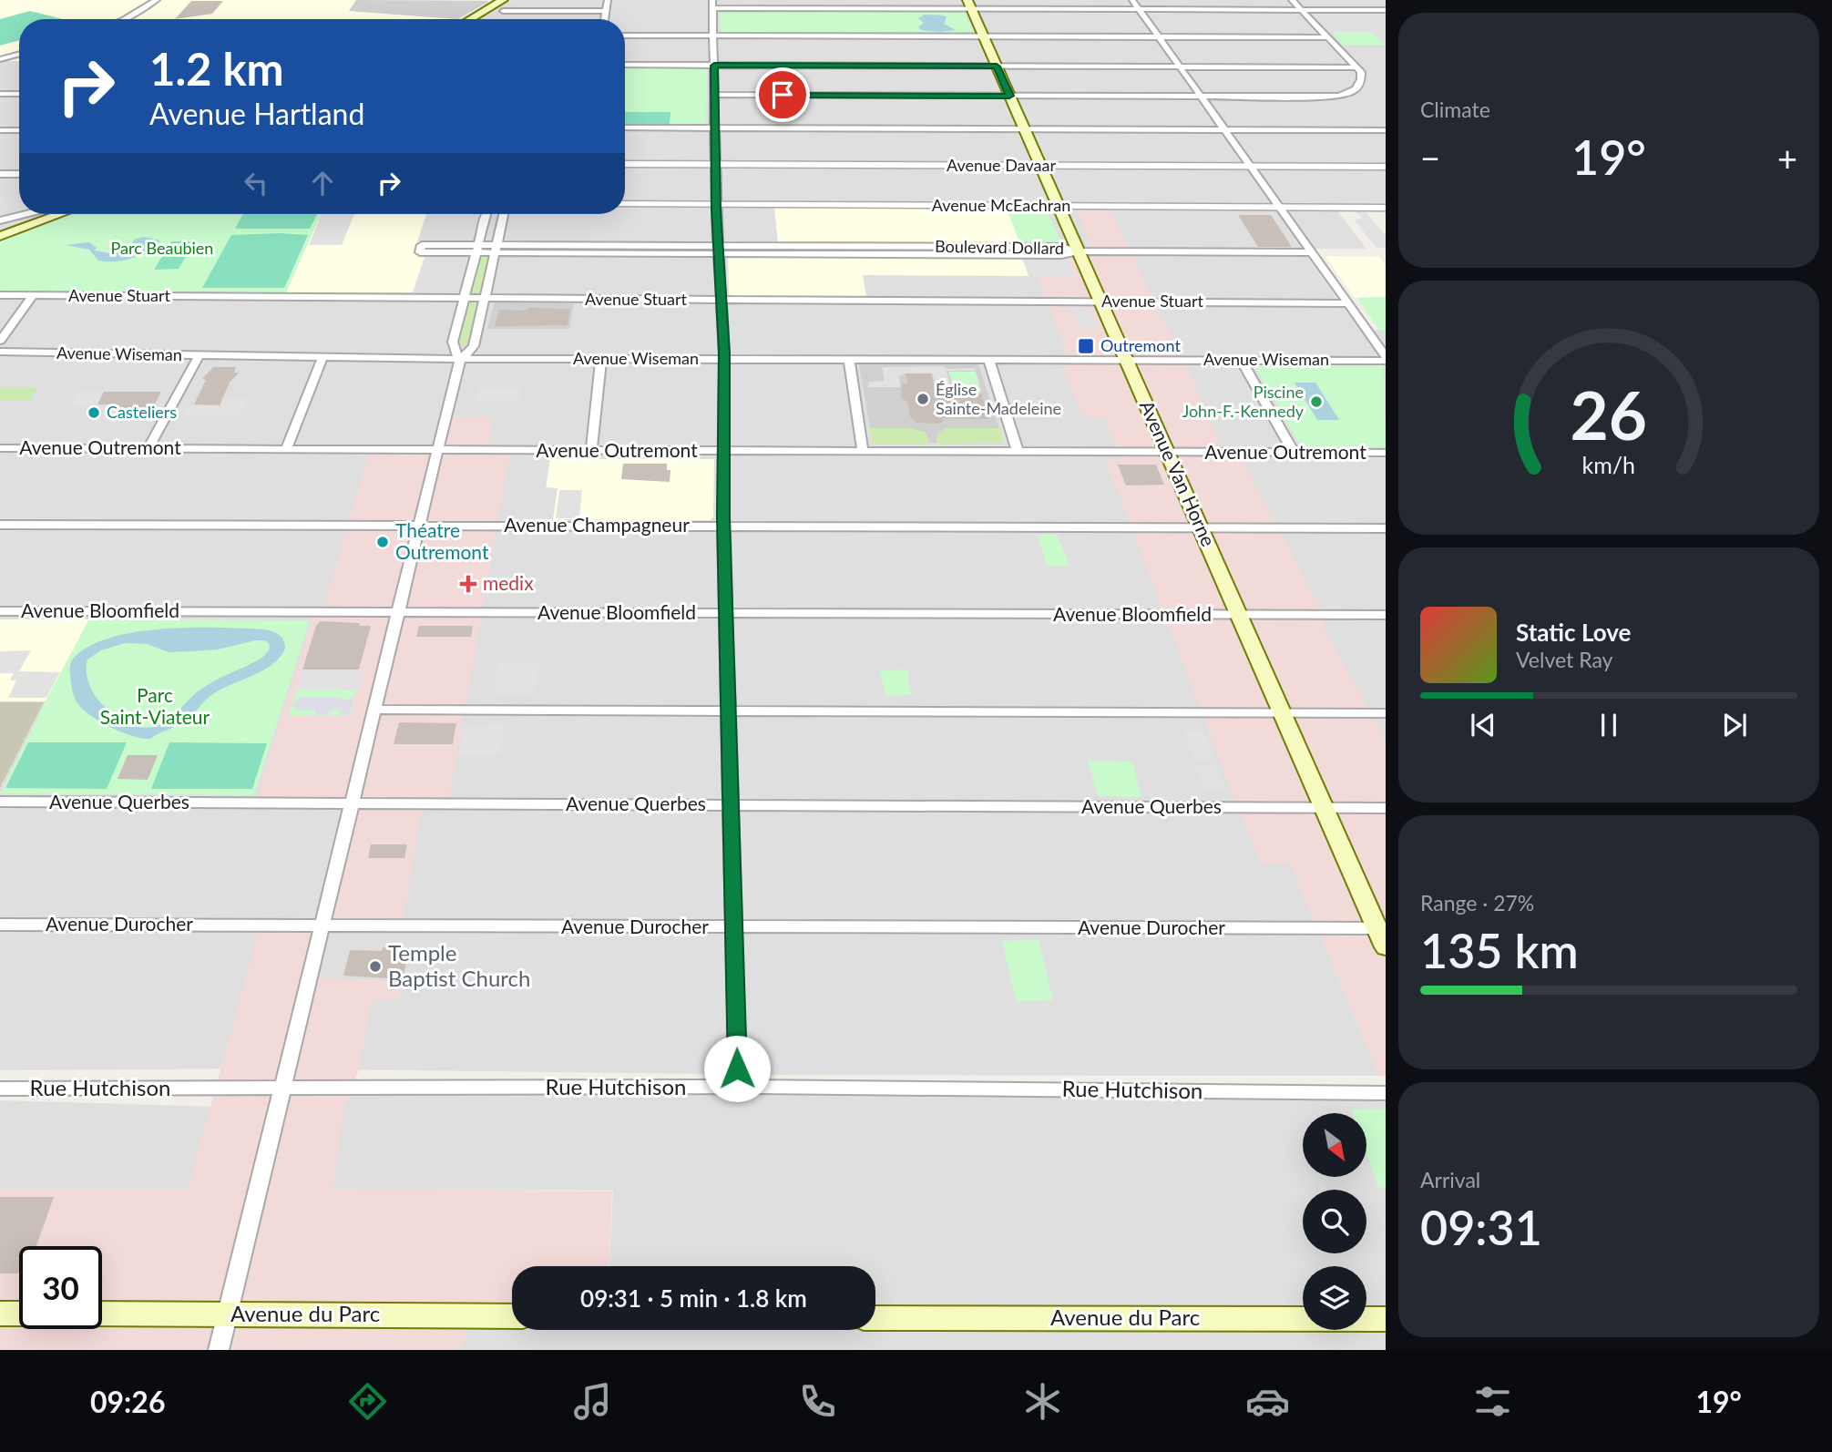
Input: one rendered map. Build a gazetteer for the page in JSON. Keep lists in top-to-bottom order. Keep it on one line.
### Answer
{"streets":{"main road":["Avenue Van Horne","Avenue du Parc"],"street":["Avenue Davaar","Avenue McEachran","Boulevard Dollard","Avenue Stuart","Avenue Wiseman","Avenue Outremont","Avenue Champagneur","Avenue Bloomfield","Avenue Querbes","Avenue Durocher","Rue Hutchison"]},"crossings":[["Avenue Davaar","Avenue Van Horne"],["Avenue McEachran","Avenue Van Horne"],["Boulevard Dollard","Avenue Van Horne"],["Avenue Stuart","Avenue Van Horne"],["Avenue Wiseman","Avenue Van Horne"],["Avenue Outremont","Avenue Van Horne"],["Avenue Van Horne","Avenue Champagneur"],["Avenue Van Horne","Avenue Bloomfield"],["Avenue Van Horne","Avenue Querbes"],["Avenue Van Horne","Avenue Durocher"]],"parks":["Parc Beaubien","Parc Saint-Viateur"],"places":{"transit":["Outremont"],"other":["Église Sainte-Madeleine","Piscine John-F.-Kennedy","Casteliers","Théatre Outremont","Temple Baptist Church"],"health":["medix"]},"north":"bottom right","page":{"tile":["Climate",["Range · 27%","135 km"],["Arrival","09:31"]],"turn":["1.2 km","Avenue Hartland"],"heat":["−","19°","+"],"song":["Static Love","Velvet Ray"],"limit":"30","trip":"09:31 · 5 min · 1.8 km","tabs":["09:26","19°"],"gauge":["26","km/h"]}}
